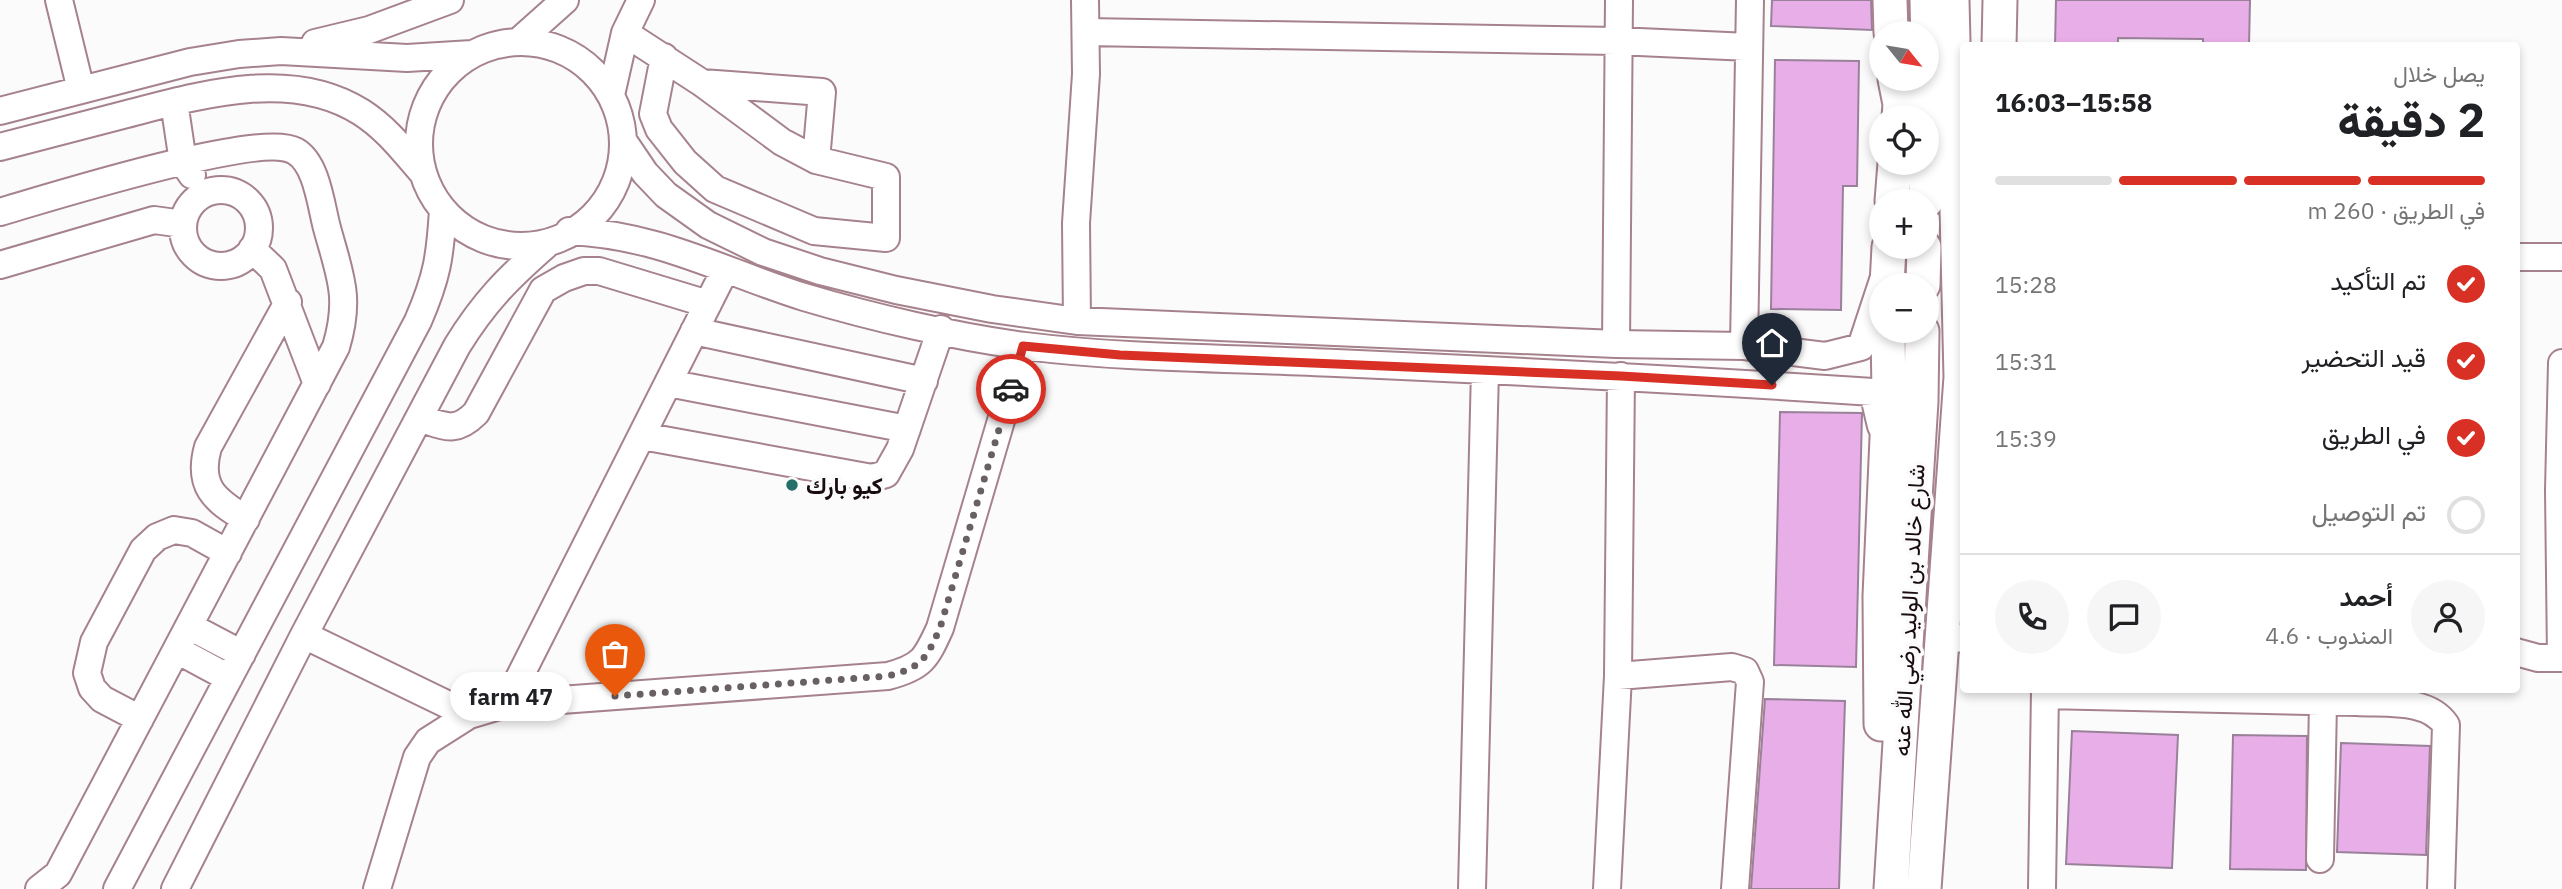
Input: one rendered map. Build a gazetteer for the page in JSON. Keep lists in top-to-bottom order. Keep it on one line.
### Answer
{"streets":{"main road":["شارع خالد بن الوليد رضي الله عنه"]},"places":["كيو بارك","farm 47"],"north":"bottom right","page":{"map_buttons":["+","−"],"heading":["2 دقيقة","يصل خلال","15:58–16:03"],"panel":["أحمد","المندوب · 4.6"],"bar":"في الطريق · 260 m","list":[["تم التأكيد","15:28"],["قيد التحضير","15:31"],["في الطريق","15:39"],"تم التوصيل"],"bubble":"farm 47"}}
